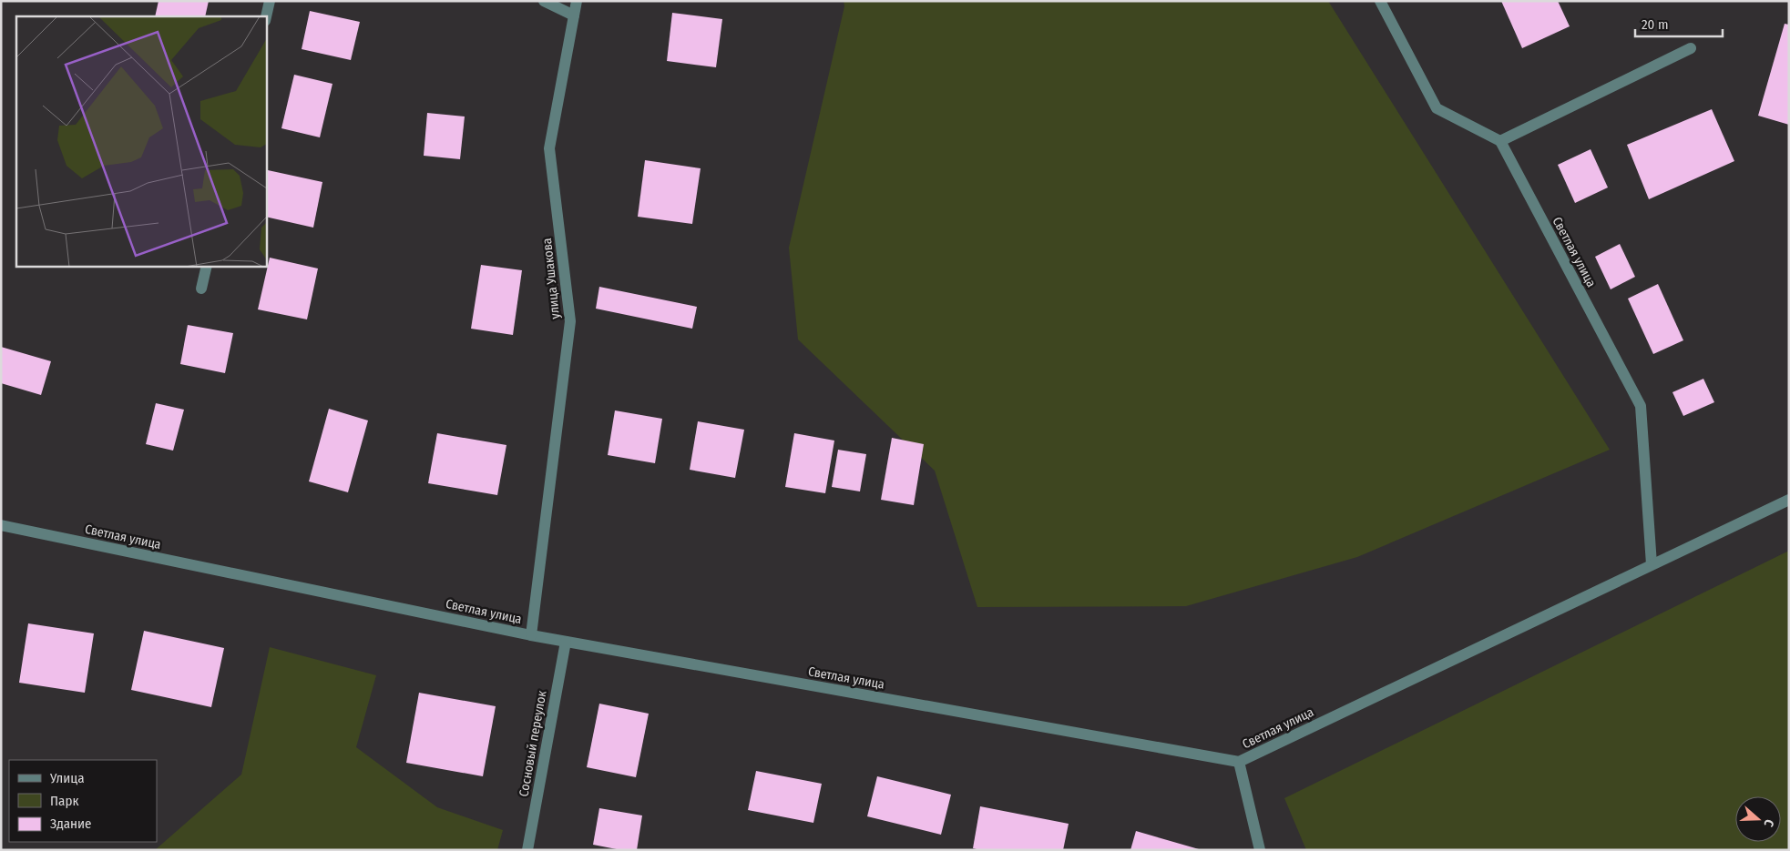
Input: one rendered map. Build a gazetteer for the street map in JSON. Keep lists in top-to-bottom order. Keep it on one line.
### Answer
{"streets":{"street":["Светлая улица","улица Ушакова","Сосновый переулок"]},"crossings":[["Светлая улица","улица Ушакова"],["Светлая улица","Сосновый переулок"]],"legend":["Улица","Парк","Здание"],"scale_bar":"20 m","north":"right"}
